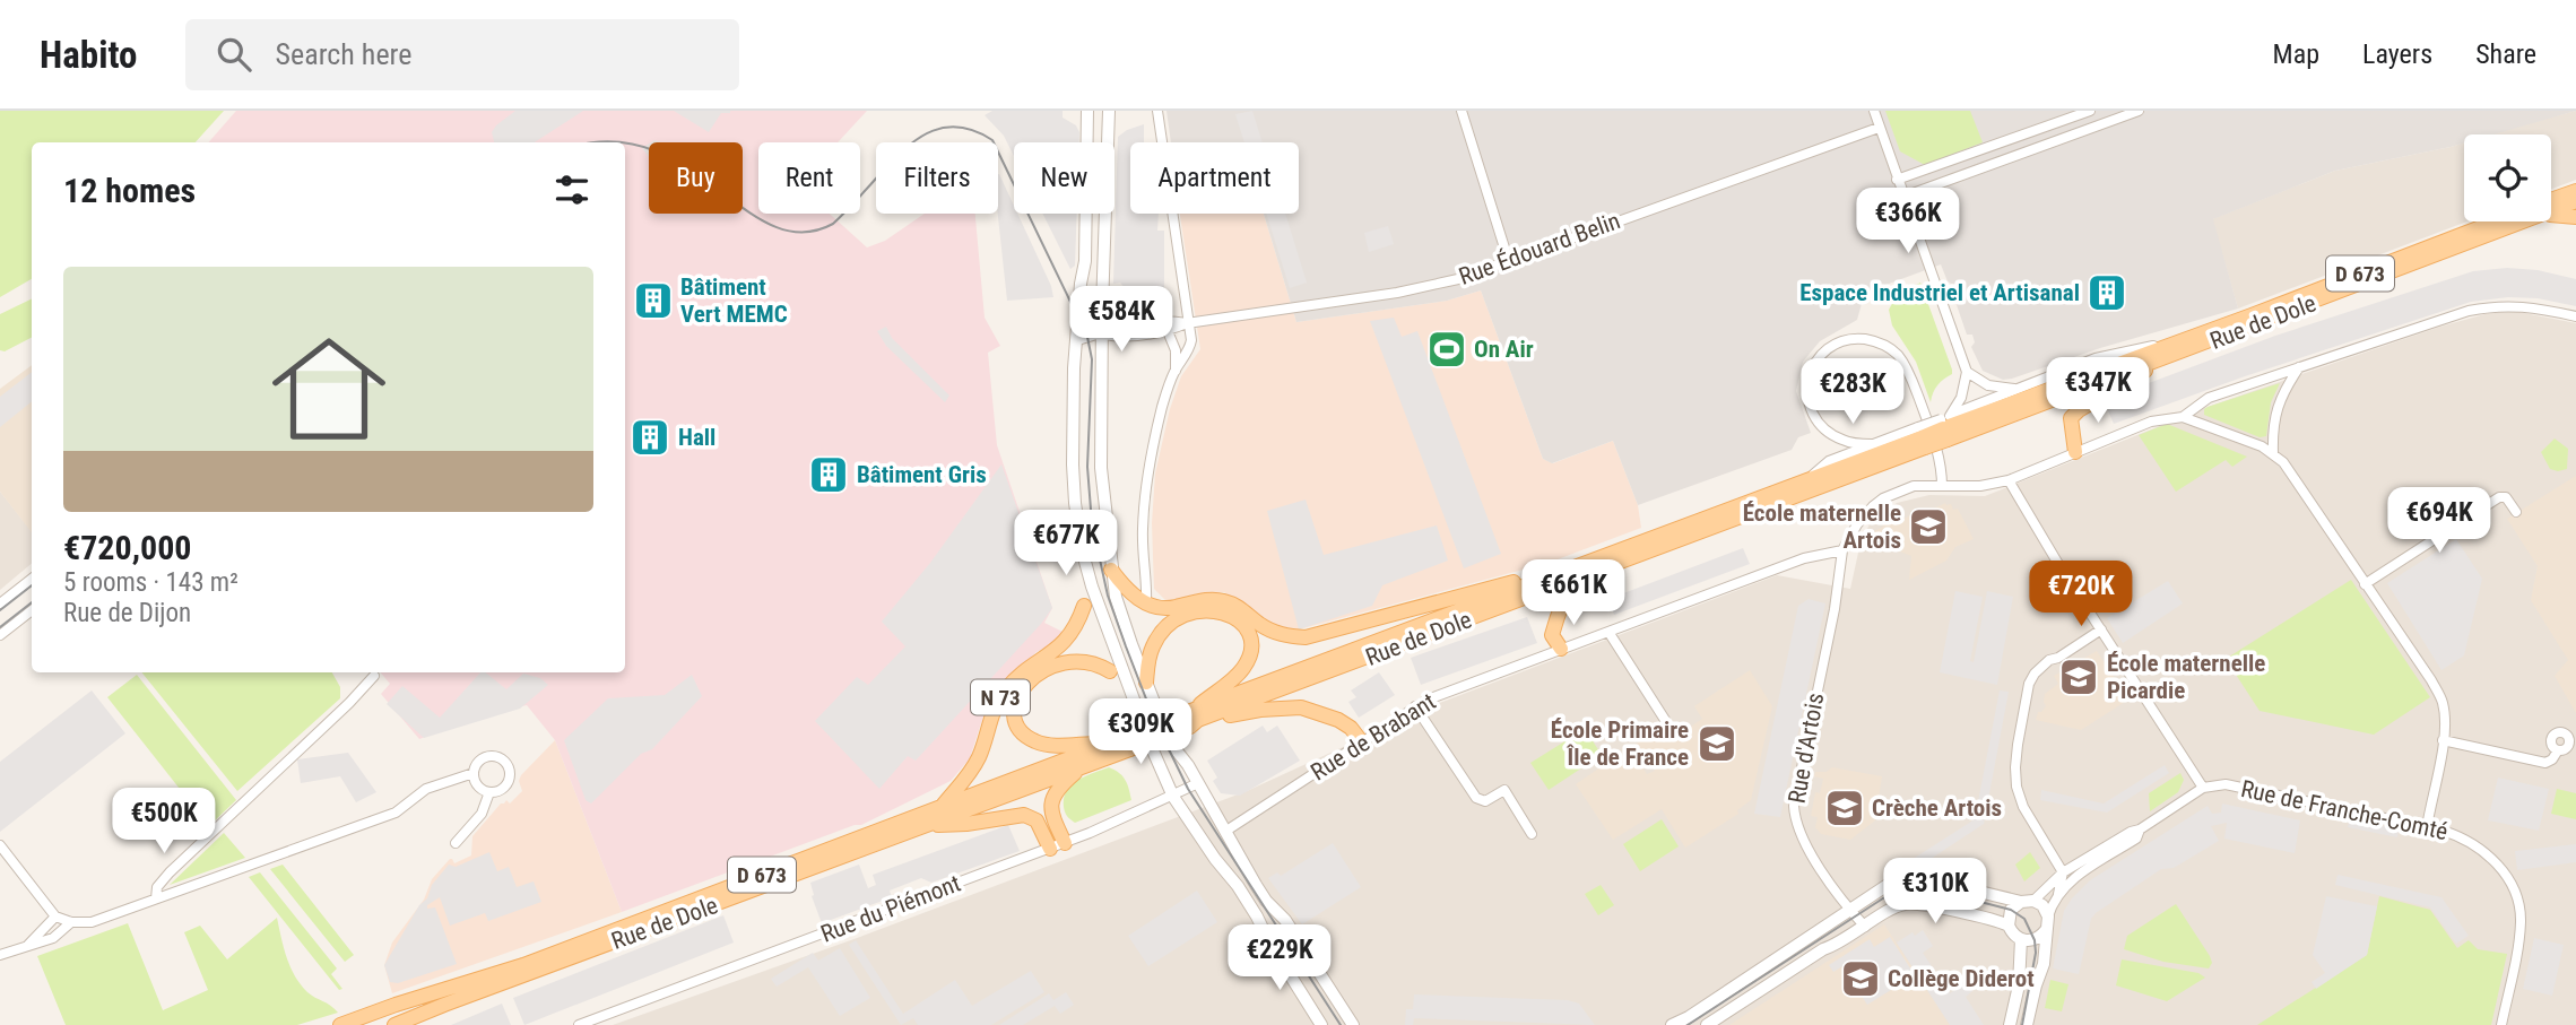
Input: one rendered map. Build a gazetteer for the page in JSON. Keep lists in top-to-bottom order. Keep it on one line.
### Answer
{"streets":{"main road":["D 673","Rue de Dole","N 73"],"street":["Rue Édouard Belin","Rue de Brabant","Rue d'Artois","Rue de Franche-Comté","Rue du Piémont"]},"crossings":[["Rue de Dole","N 73"],["Rue de Brabant","Rue d'Artois"]],"places":{"building":["Espace Industriel et Artisanal","Bâtiment Vert MEMC","Hall","Bâtiment Gris"],"sports":["On Air"],"school or university":["École maternelle Artois","École maternelle Picardie","École Primaire Île de France","Crèche Artois","Collège Diderot"]},"page":{"header":"Habito","search":"Search here","nav":["Map","Layers","Share"],"chip":["Buy","Rent","Filters","New","Apartment"],"heading":"12 homes","price":["€366K","€584K","€347K","€283K","€694K","€677K","€661K","€720K","€309K","€500K","€310K","€229K"],"list":[{"name":"€720,000","note":"5 rooms · 143 m² · Rue de Dijon"}]}}
